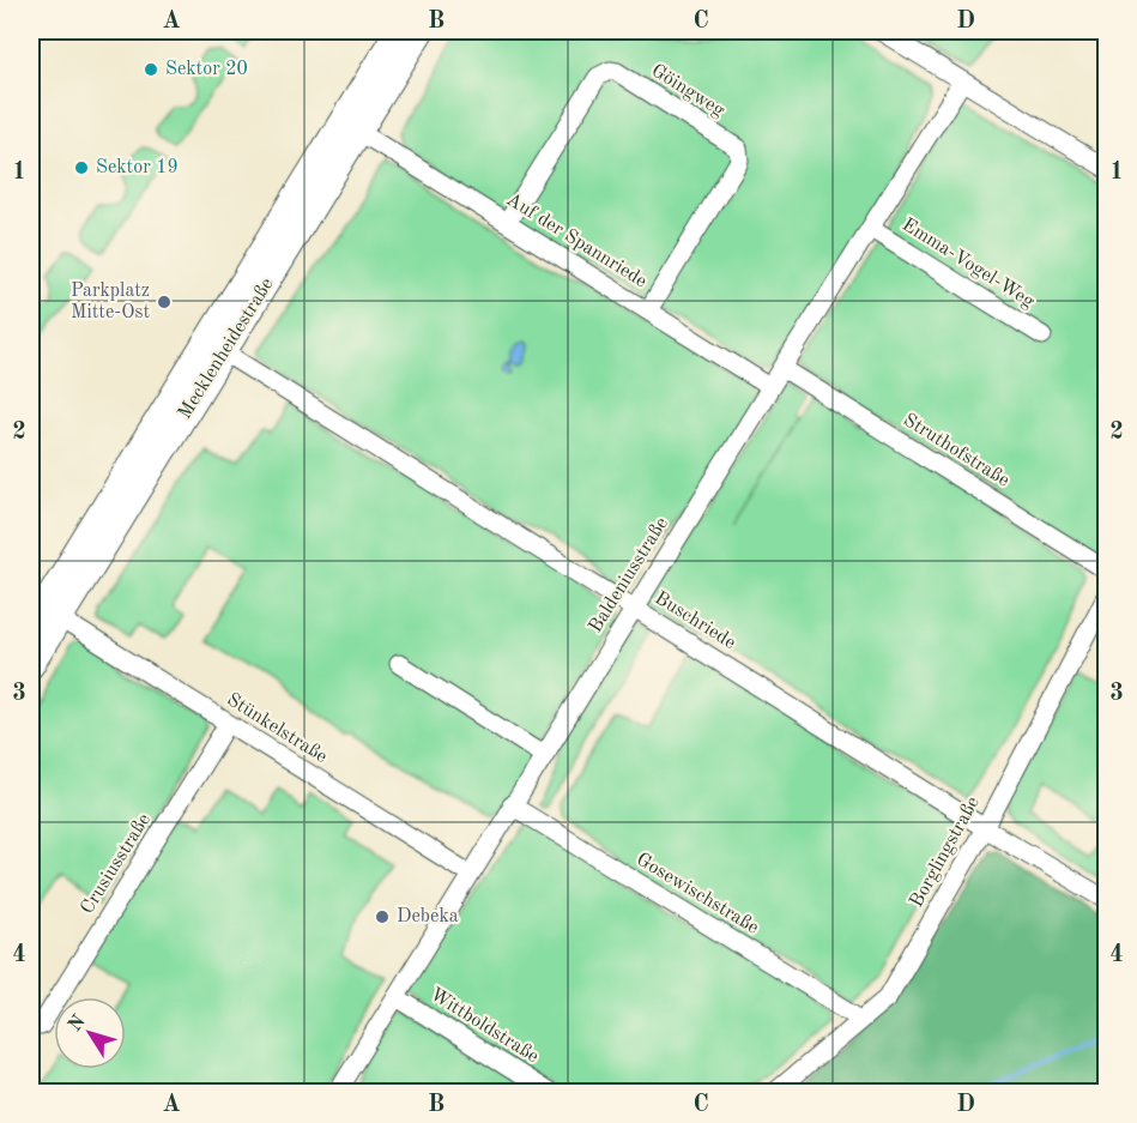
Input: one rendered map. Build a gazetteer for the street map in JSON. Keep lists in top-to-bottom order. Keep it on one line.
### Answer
{"streets":{"main road":["Mecklenheidestraße"],"street":["Göingweg","Auf der Spannriede","Emma-Vogel-Weg","Struthofstraße","Baldeniusstraße","Buschriede","Stünkelstraße","Borglingstraße","Crusiusstraße","Gosewischstraße","Wittboldstraße"]},"crossings":[["Göingweg","Auf der Spannriede"],["Auf der Spannriede","Mecklenheidestraße"],["Auf der Spannriede","Baldeniusstraße"],["Emma-Vogel-Weg","Baldeniusstraße"],["Mecklenheidestraße","Buschriede"],["Mecklenheidestraße","Stünkelstraße"],["Struthofstraße","Baldeniusstraße"],["Baldeniusstraße","Buschriede"],["Baldeniusstraße","Stünkelstraße"],["Baldeniusstraße","Gosewischstraße"],["Baldeniusstraße","Wittboldstraße"],["Buschriede","Borglingstraße"],["Stünkelstraße","Crusiusstraße"],["Borglingstraße","Gosewischstraße"]],"places":["Sektor 20","Sektor 19","Parkplatz Mitte-Ost","Debeka"],"north":"top left","grid":{"columns":["A","B","C","D"],"rows":["1","2","3","4"]}}
